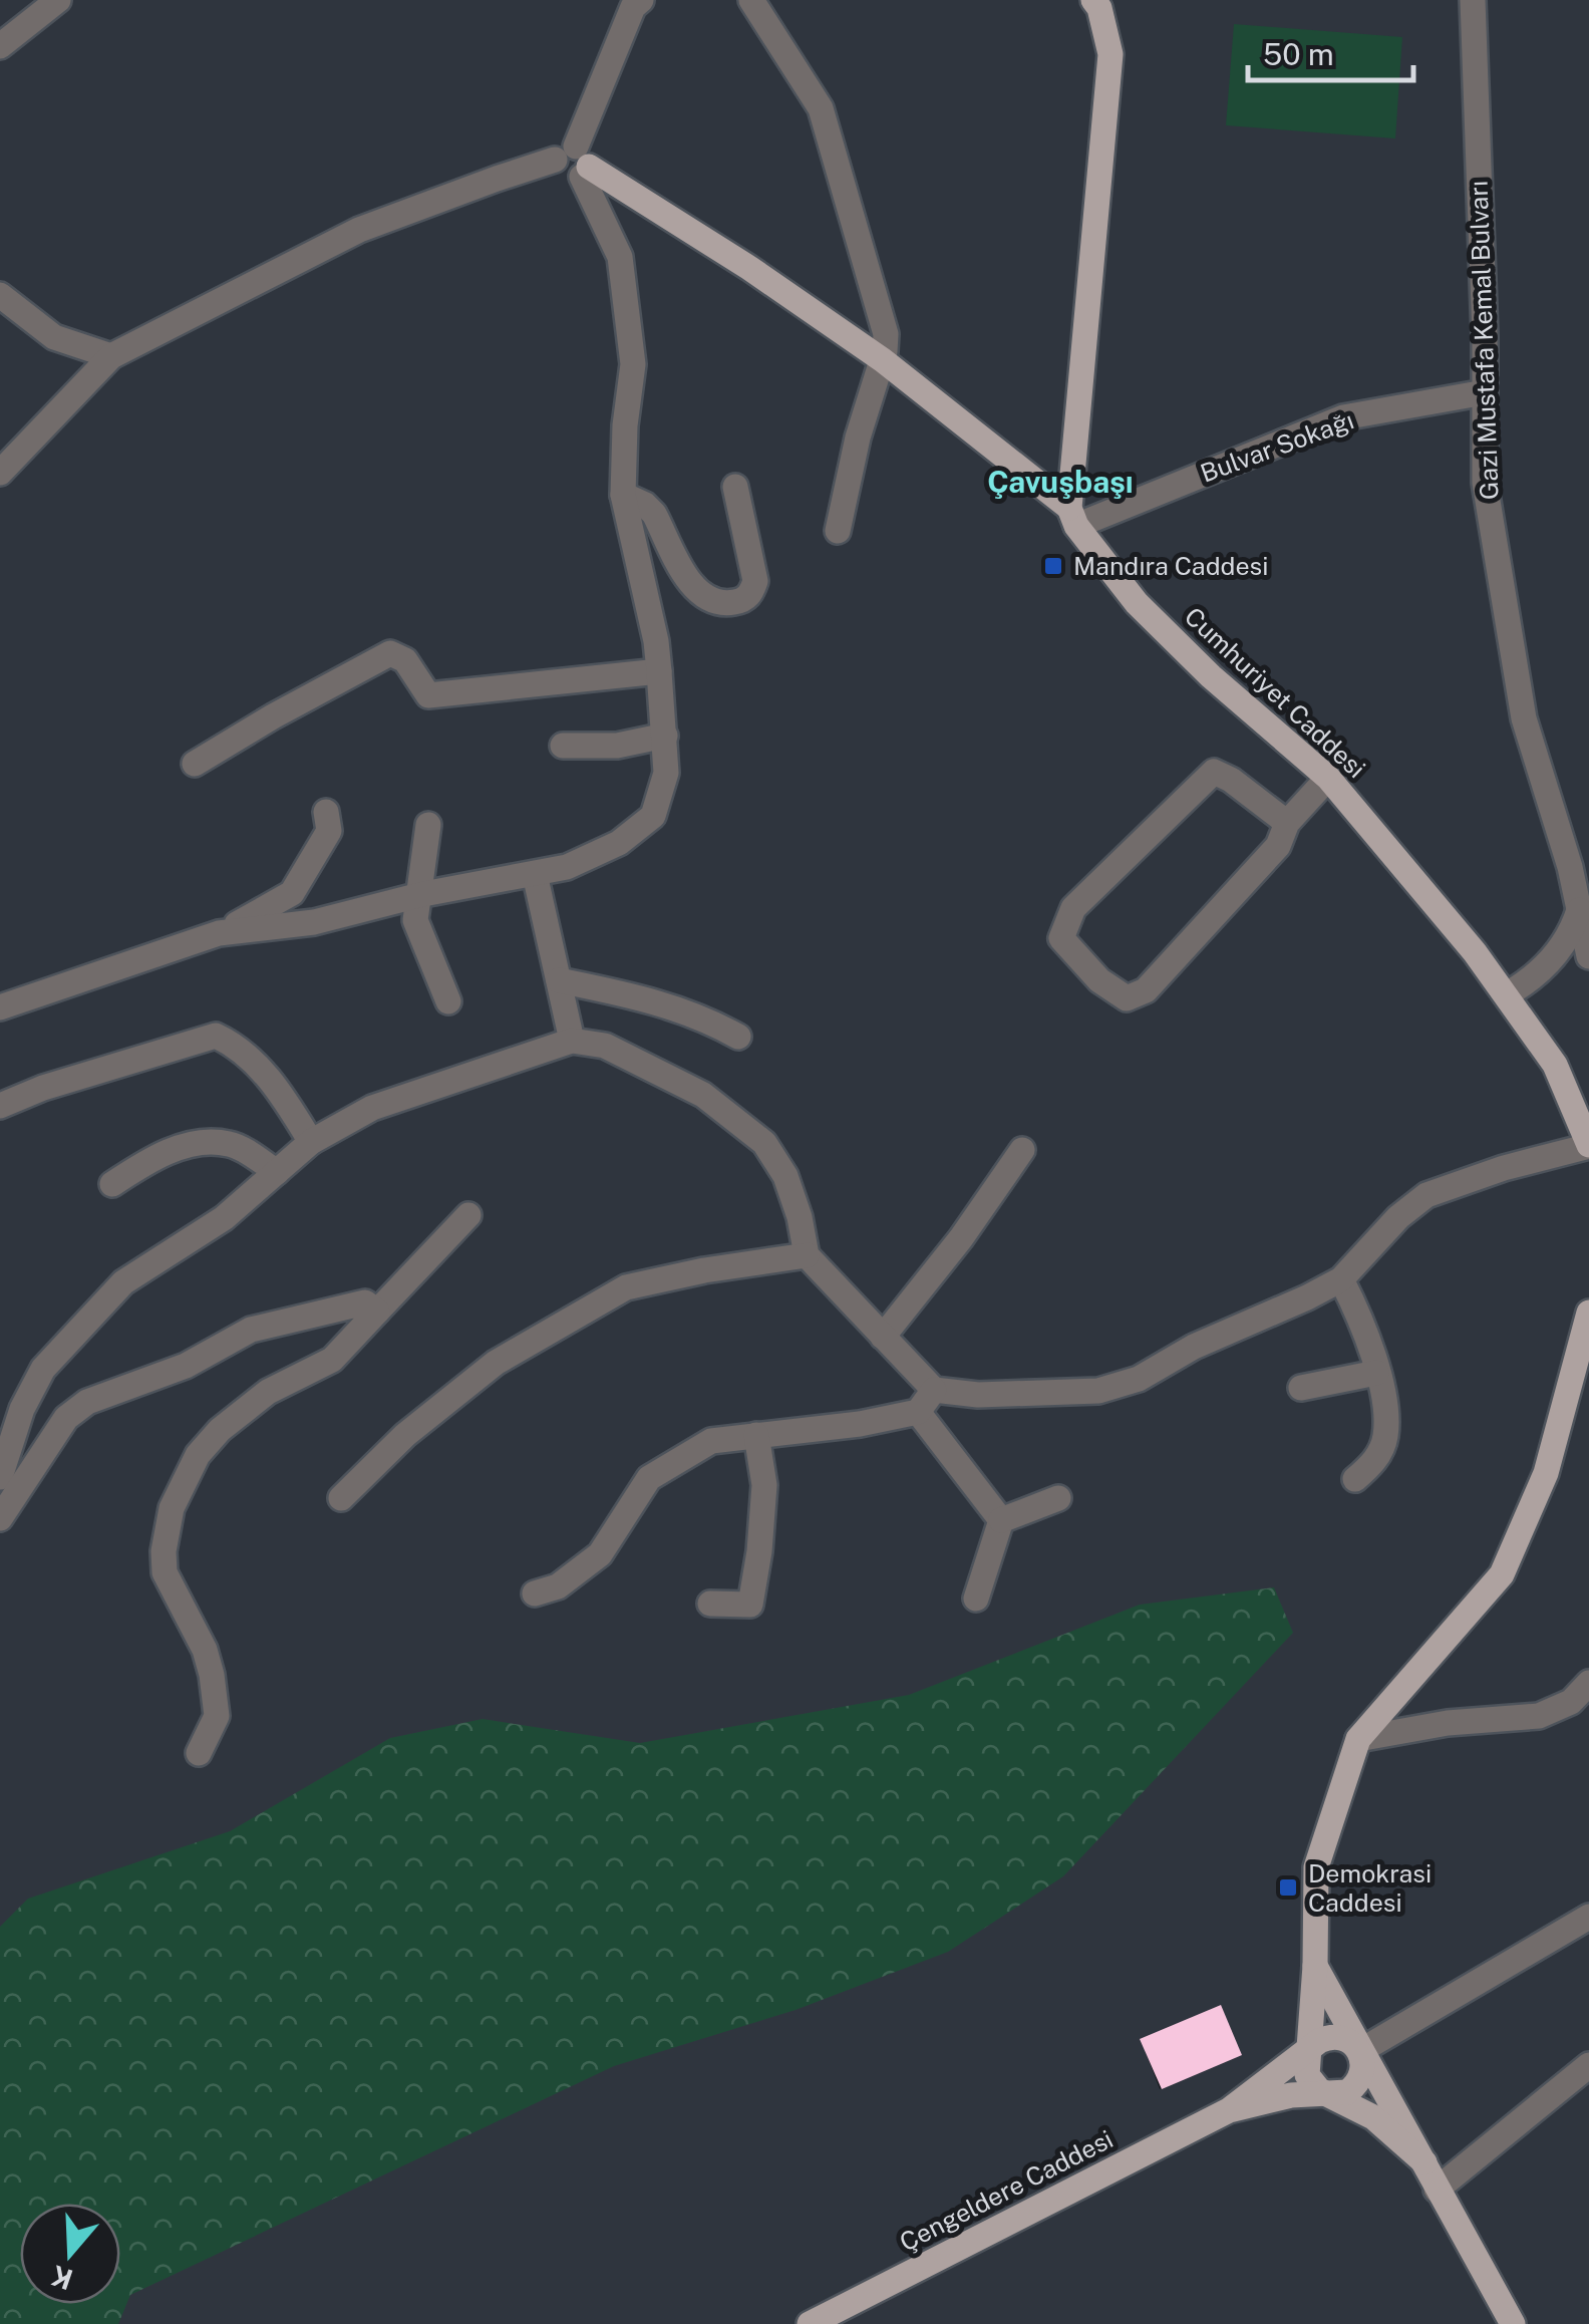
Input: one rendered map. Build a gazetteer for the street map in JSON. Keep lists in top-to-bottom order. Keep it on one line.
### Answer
{"streets":{"main road":["Cumhuriyet Caddesi","Çengeldere Caddesi"],"street":["Gazi Mustafa Kemal Bulvarı","Bulvar Sokağı"]},"crossings":[["Gazi Mustafa Kemal Bulvarı","Bulvar Sokağı"],["Bulvar Sokağı","Cumhuriyet Caddesi"]],"districts":["Çavuşbaşı"],"places":{"transit":["Mandıra Caddesi","Demokrasi Caddesi"]},"scale_bar":"50 m","north":"bottom"}
